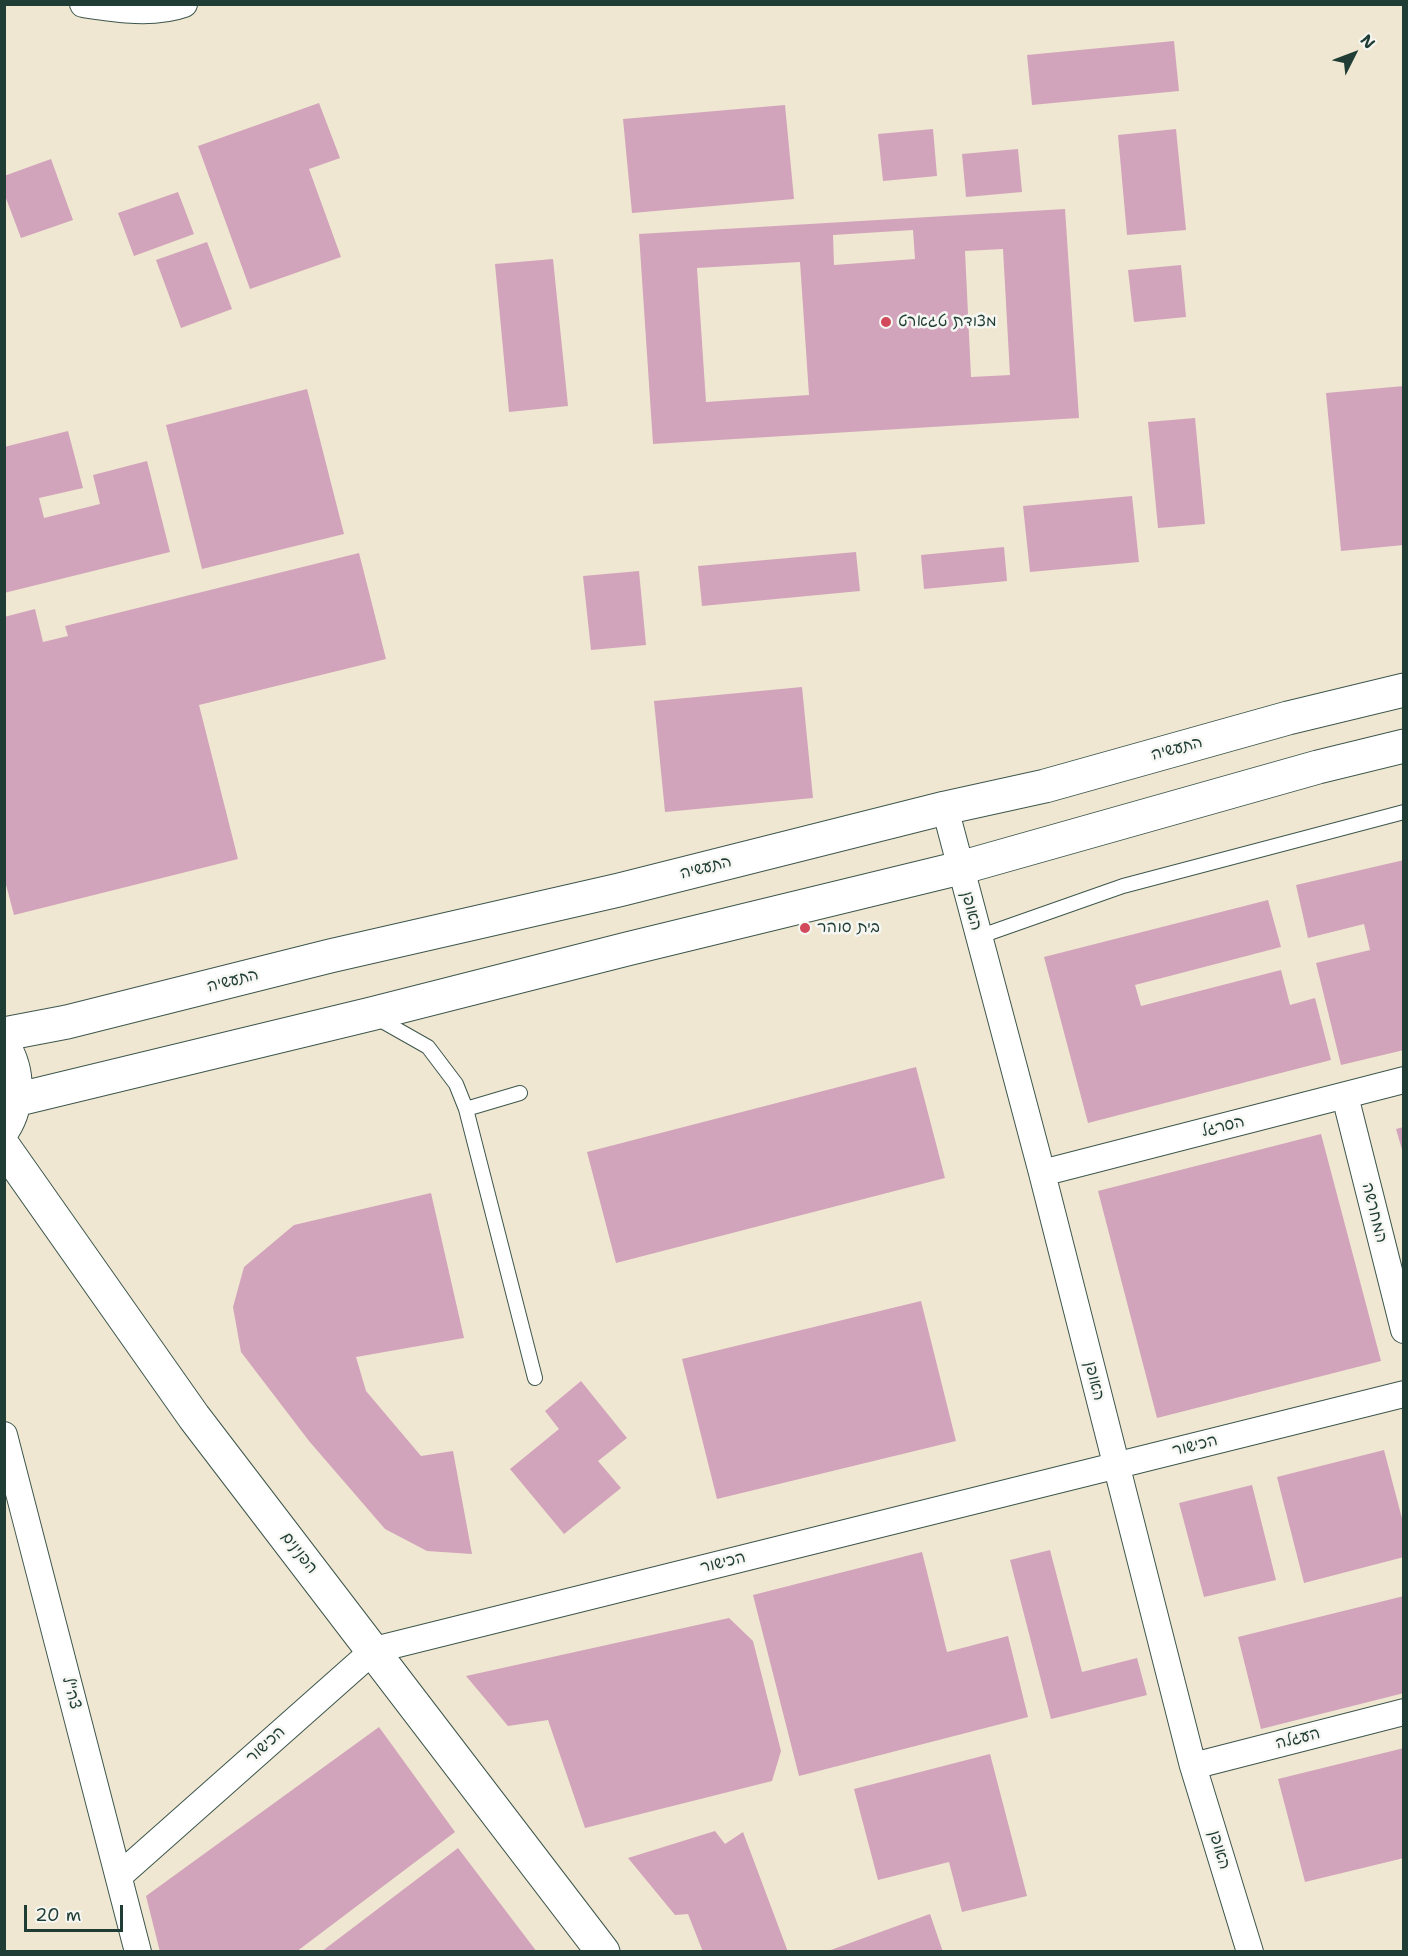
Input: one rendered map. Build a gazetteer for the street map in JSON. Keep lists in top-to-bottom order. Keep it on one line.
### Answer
{"streets":{"street":["התעשיה","האופן","הסרגל","המחרשה","הכישור","הפנינים","צה\"ל","העגלה"]},"crossings":[["התעשיה","האופן"],["האופן","הסרגל"],["האופן","הכישור"],["האופן","העגלה"],["הסרגל","המחרשה"],["הכישור","הפנינים"],["הכישור","צה\"ל"]],"places":["מצודת טגארט","בית סוהר"],"scale_bar":"20 m","north":"top right"}
